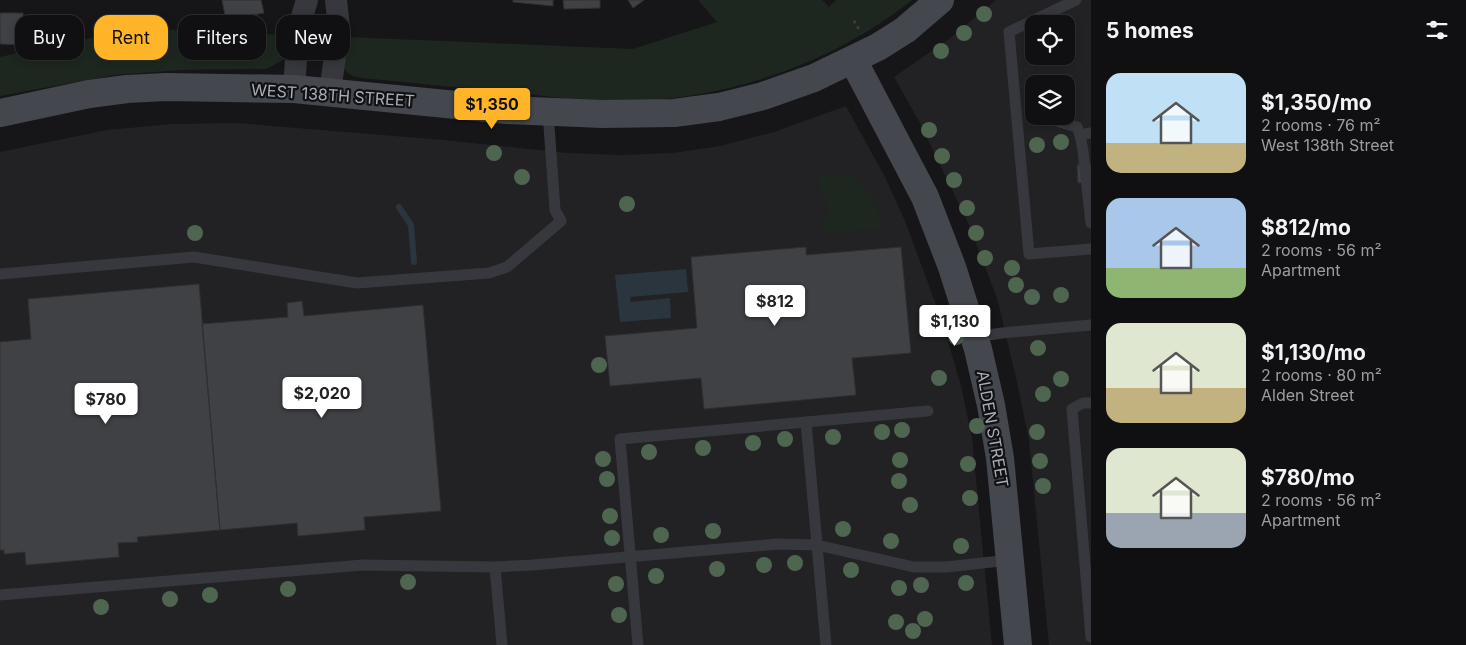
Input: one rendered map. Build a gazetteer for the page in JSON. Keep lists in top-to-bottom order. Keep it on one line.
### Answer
{"streets":{"street":["WEST 138TH STREET","ALDEN STREET"]},"crossings":[["WEST 138TH STREET","ALDEN STREET"]],"page":{"heading":"5 homes","chip":["Buy","Rent","Filters","New"],"list":[{"name":"$1,350/mo","note":"2 rooms · 76 m² · West 138th Street"},{"name":"$812/mo","note":"2 rooms · 56 m² · Apartment"},{"name":"$1,130/mo","note":"2 rooms · 80 m² · Alden Street"},{"name":"$780/mo","note":"2 rooms · 56 m² · Apartment"}],"price":["$1,350","$812","$1,130","$2,020","$780"]}}
